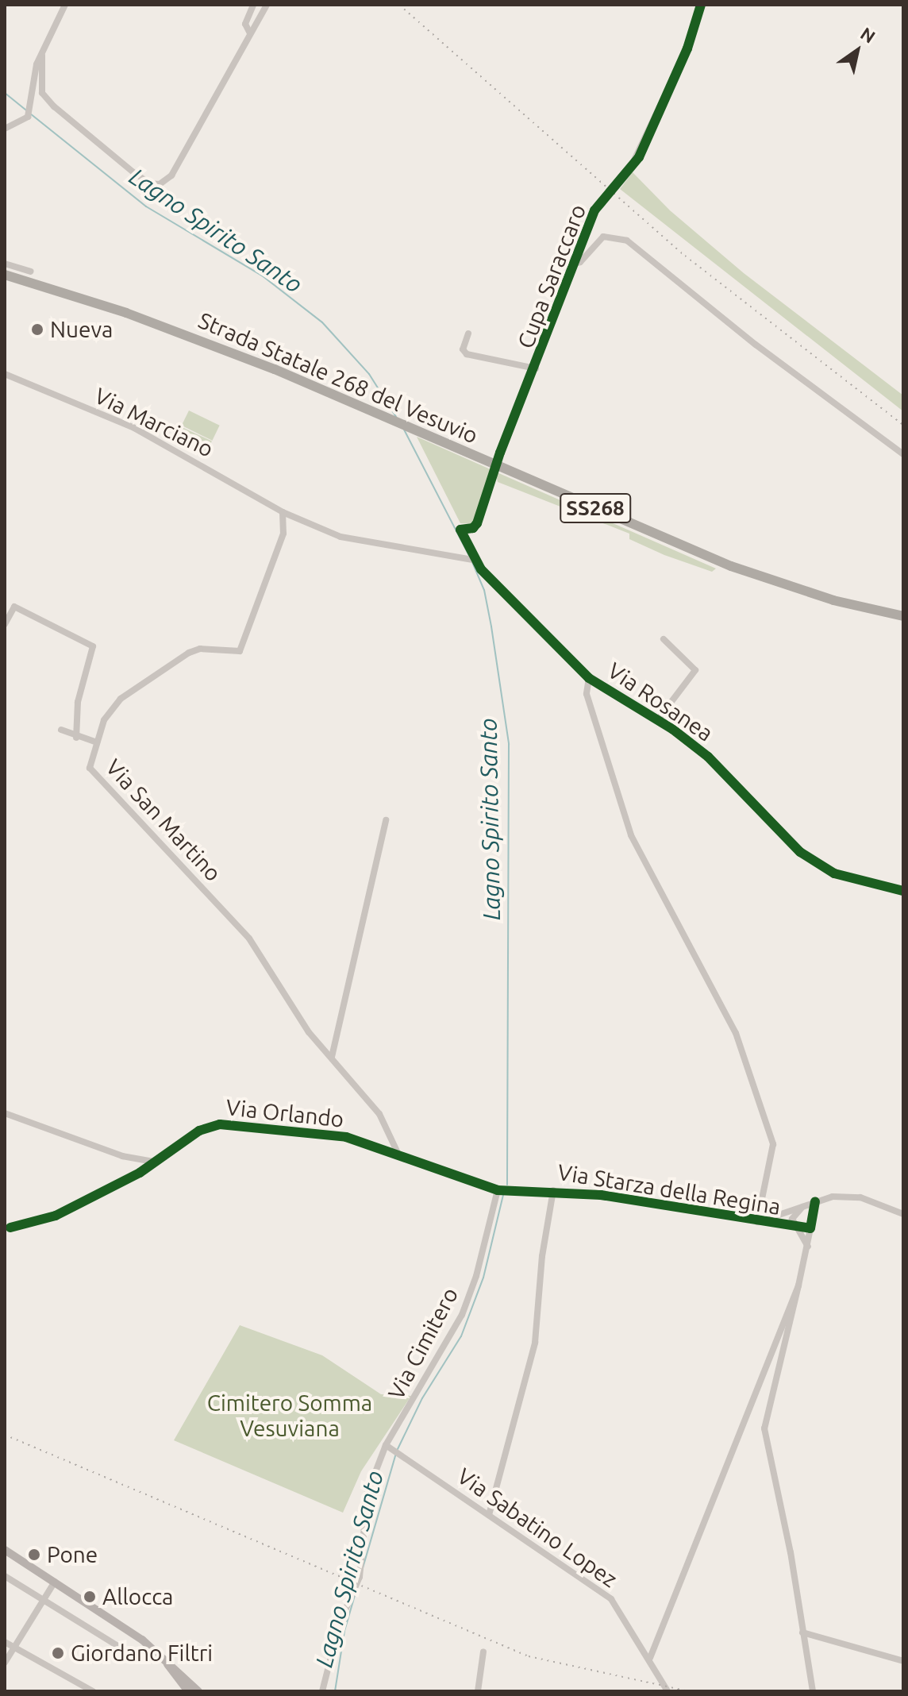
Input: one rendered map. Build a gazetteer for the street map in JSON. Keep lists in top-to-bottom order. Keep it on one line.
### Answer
{"streets":{"highway":["Strada Statale 268 del Vesuvio","SS268"],"street":["Cupa Saraccaro","Via Marciano","Via Rosanea","Via San Martino","Via Orlando","Via Starza della Regina","Via Cimitero","Via Sabatino Lopez"]},"crossings":[["Cupa Saraccaro","Via Marciano"],["Cupa Saraccaro","Via Rosanea"],["Via Marciano","Via Rosanea"],["Via Marciano","Via San Martino"],["Via San Martino","Via Orlando"],["Via Orlando","Via Starza della Regina"],["Via Orlando","Via Cimitero"],["Via Starza della Regina","Via Cimitero"],["Via Starza della Regina","Via Sabatino Lopez"],["Via Cimitero","Via Sabatino Lopez"]],"water":["Lagno Spirito Santo"],"parks":["Cimitero Somma Vesuviana"],"places":["Nueva","Pone","Allocca","Giordano Filtri"],"north":"top right"}
